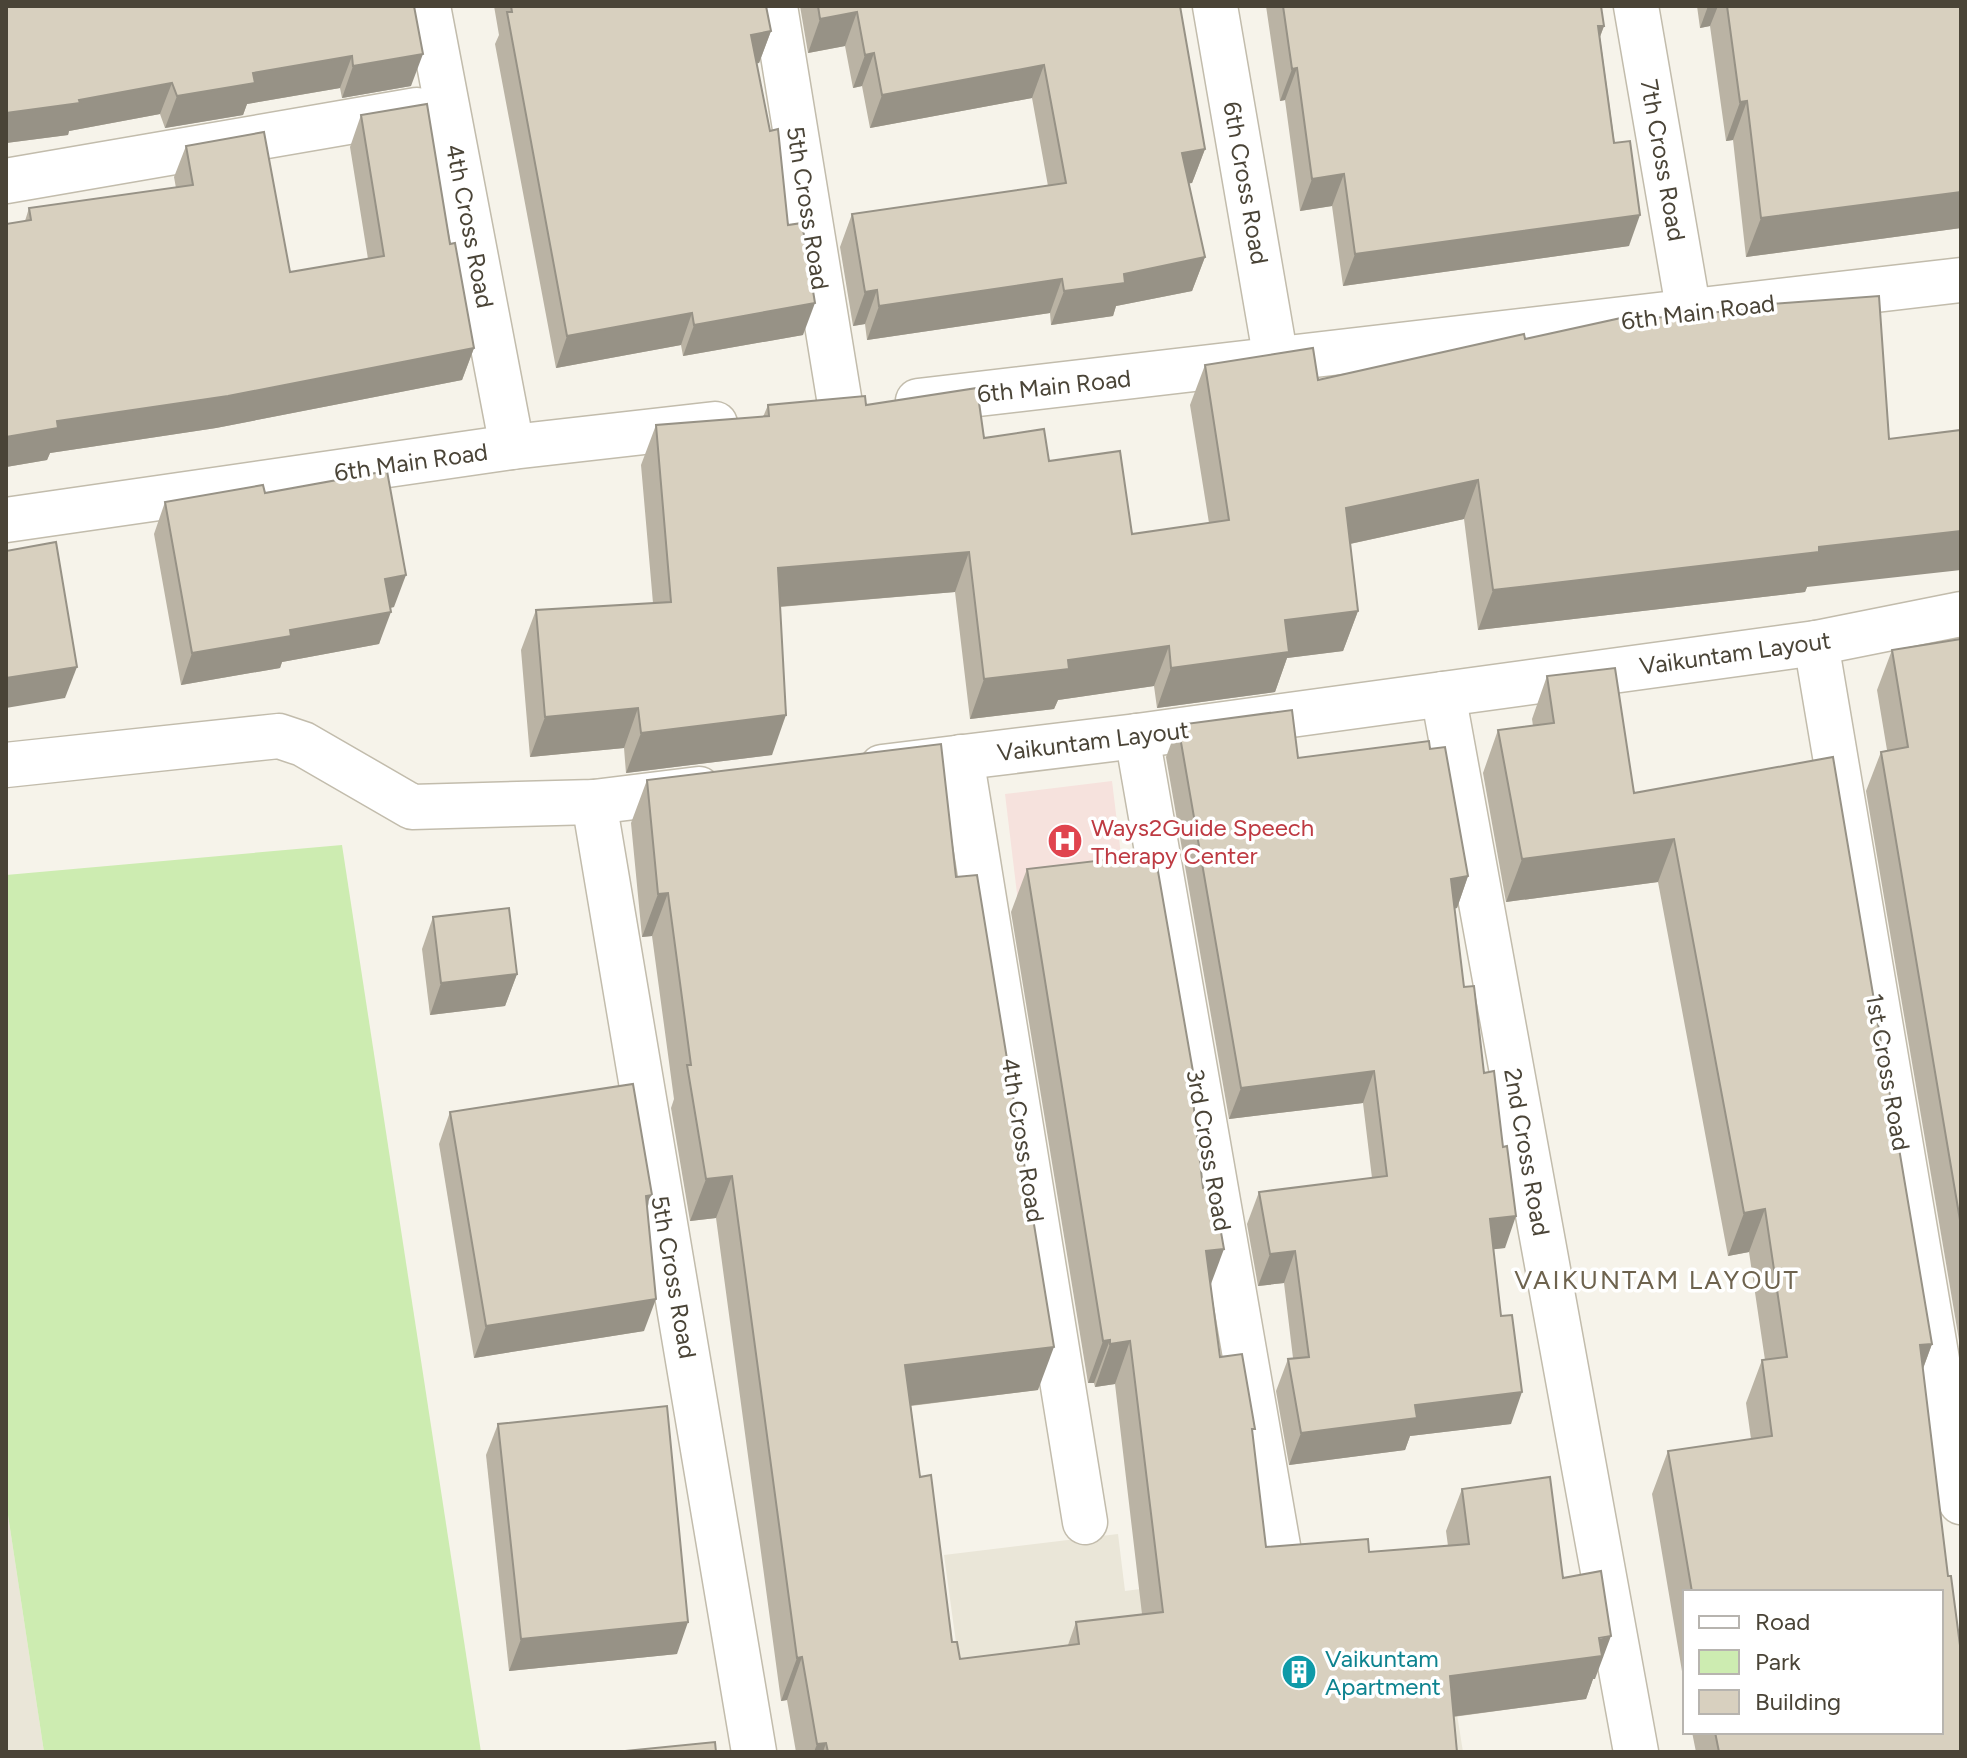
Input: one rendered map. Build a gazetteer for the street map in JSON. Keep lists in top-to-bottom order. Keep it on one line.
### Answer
{"streets":{"street":["7th Cross Road","6th Cross Road","5th Cross Road","4th Cross Road","6th Main Road","Vaikuntam Layout","1st Cross Road","3rd Cross Road","2nd Cross Road"]},"crossings":[["7th Cross Road","6th Main Road"],["6th Cross Road","6th Main Road"],["5th Cross Road","6th Main Road"],["4th Cross Road","6th Main Road"],["4th Cross Road","Vaikuntam Layout"],["Vaikuntam Layout","1st Cross Road"],["Vaikuntam Layout","3rd Cross Road"],["Vaikuntam Layout","2nd Cross Road"]],"districts":["VAIKUNTAM LAYOUT"],"places":{"hospital":["Ways2Guide Speech Therapy Center"],"building":["Vaikuntam Apartment"]},"legend":["Road","Park","Building"]}
